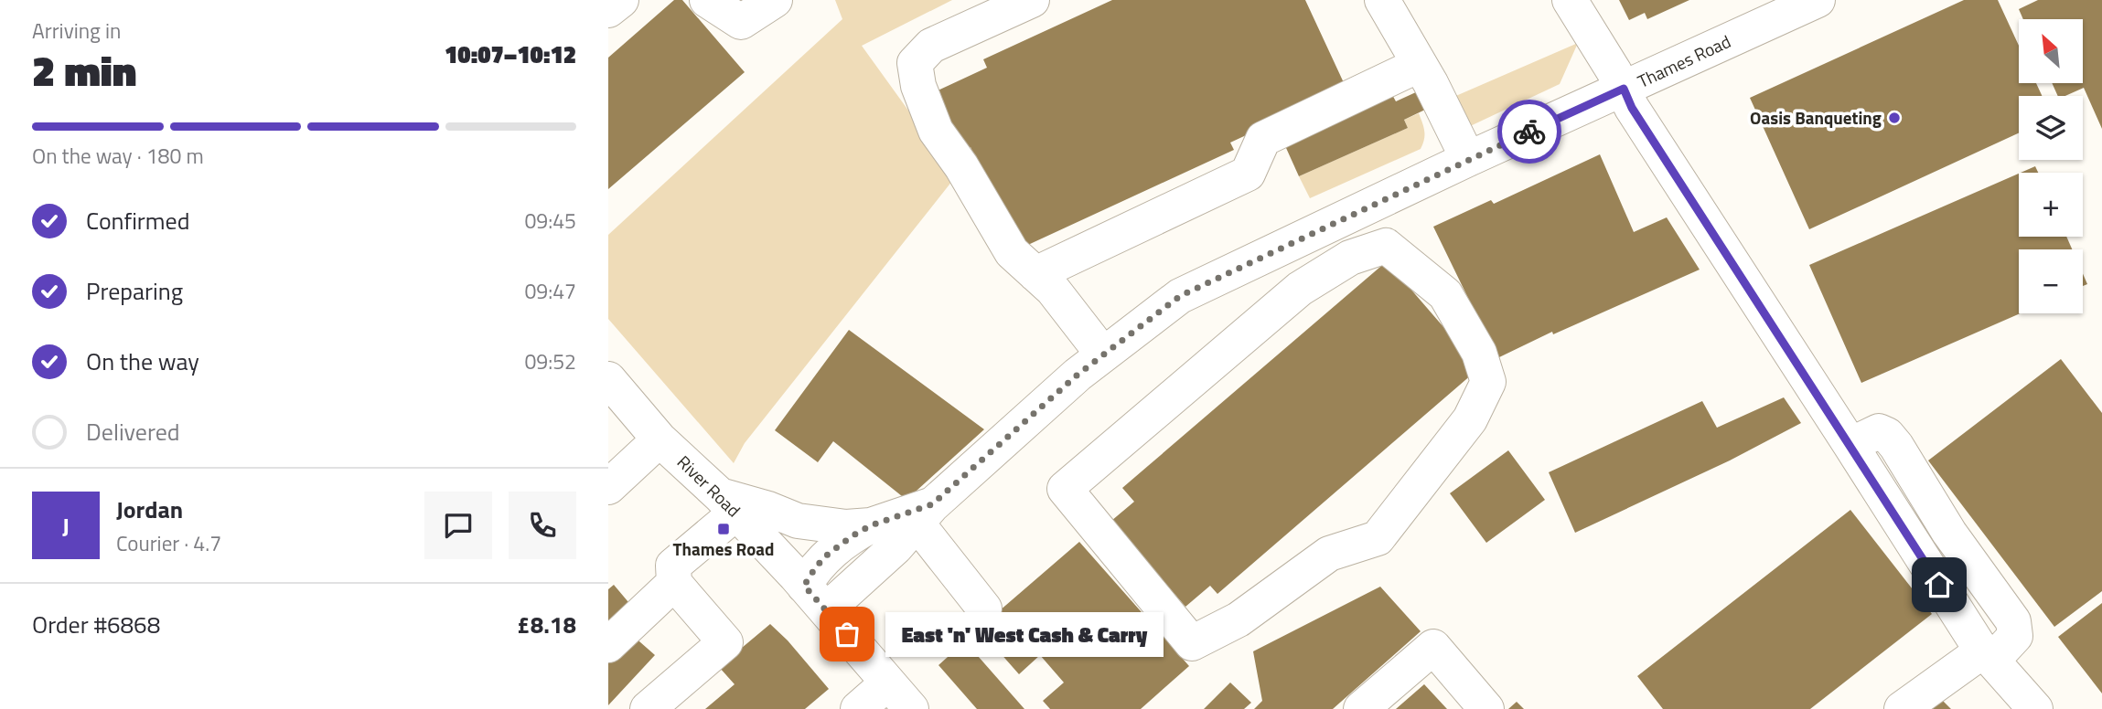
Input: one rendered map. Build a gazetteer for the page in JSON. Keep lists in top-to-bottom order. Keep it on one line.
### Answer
{"streets":{"street":["Thames Road","River Road"]},"crossings":[["Thames Road","River Road"]],"places":{"other":["Oasis Banqueting","East 'n' West Cash & Carry"],"transit":["Thames Road"]},"north":"top left","page":{"heading":["2 min","Arriving in","10:07–10:12"],"panel":["Jordan","Courier · 4.7","Order #6868","£8.18"],"map_buttons":["+","−"],"bar":"On the way · 180 m","list":[["Confirmed","09:45"],["Preparing","09:47"],["On the way","09:52"],"Delivered"],"round":"J","bubble":"East 'n' West Cash & Carry"}}
